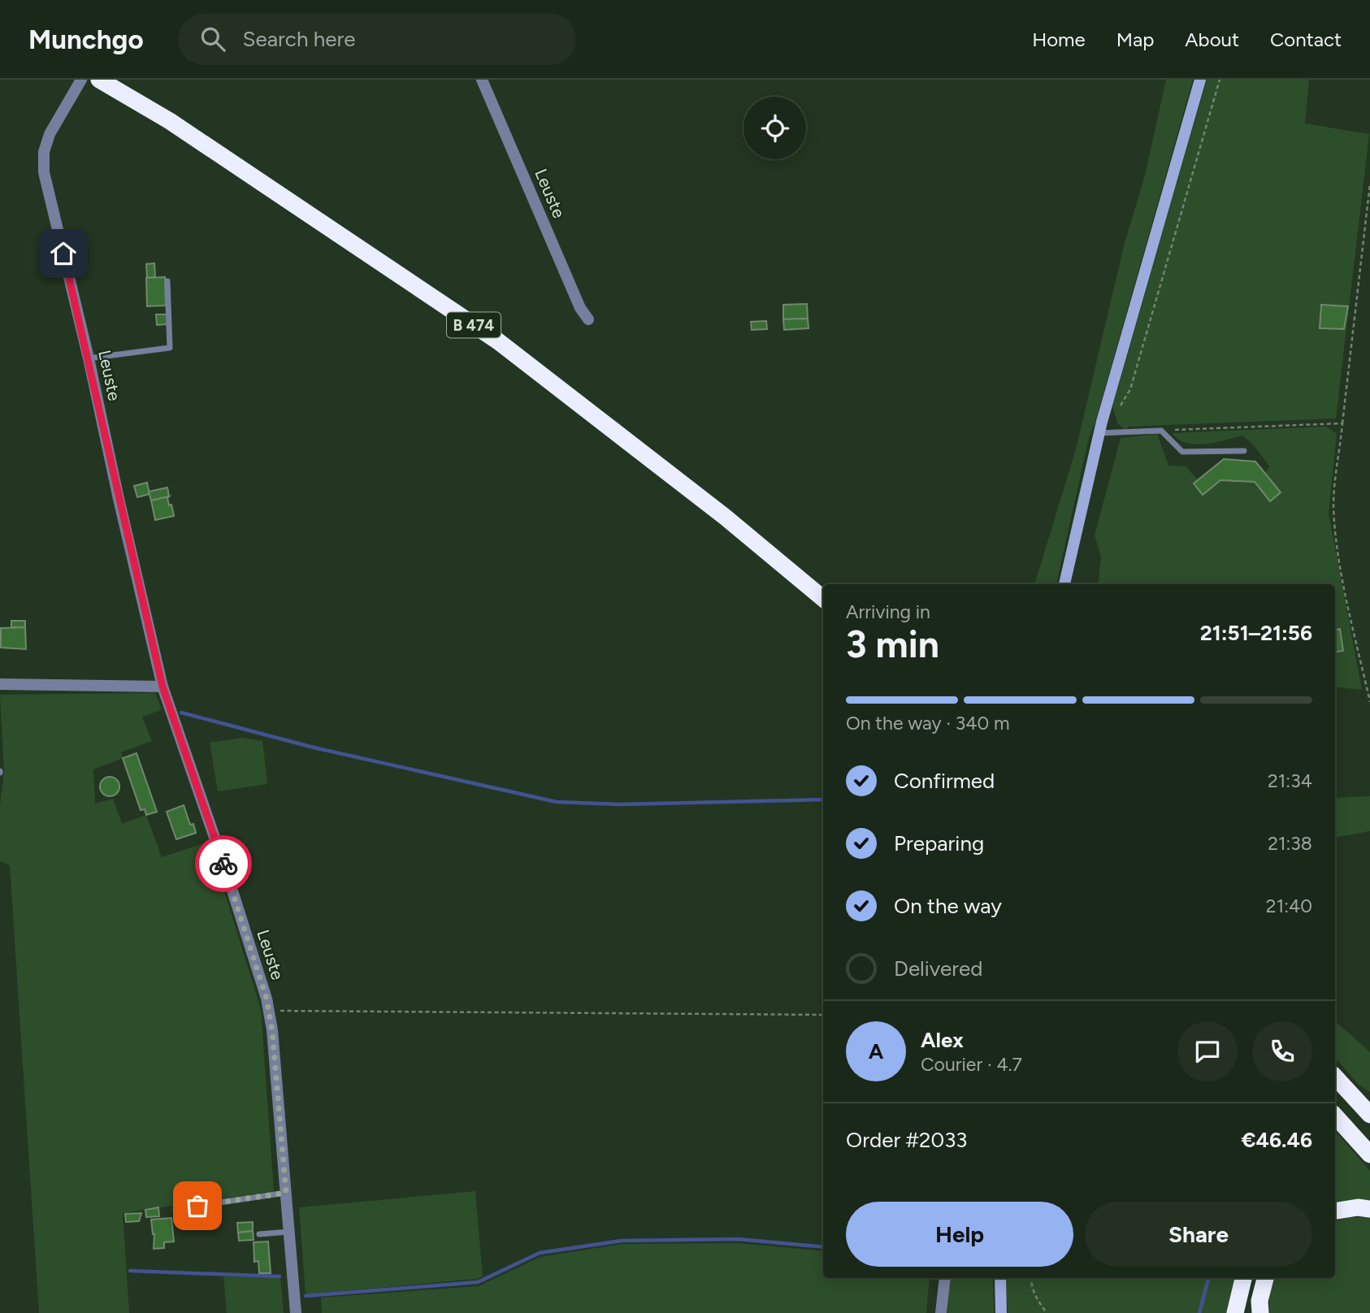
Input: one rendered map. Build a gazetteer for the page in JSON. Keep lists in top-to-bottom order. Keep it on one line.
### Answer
{"streets":{"highway":["B 474"],"street":["Leuste"]},"page":{"header":"Munchgo","search":"Search here","nav":["Home","Map","About","Contact"],"heading":["3 min","Arriving in","21:51–21:56"],"panel":["Alex","Courier · 4.7","Order #2033","€46.46"],"bar":"On the way · 340 m","list":[["Confirmed","21:34"],["Preparing","21:38"],["On the way","21:40"],"Delivered"],"round":"A","buttons":["Help","Share"]}}
